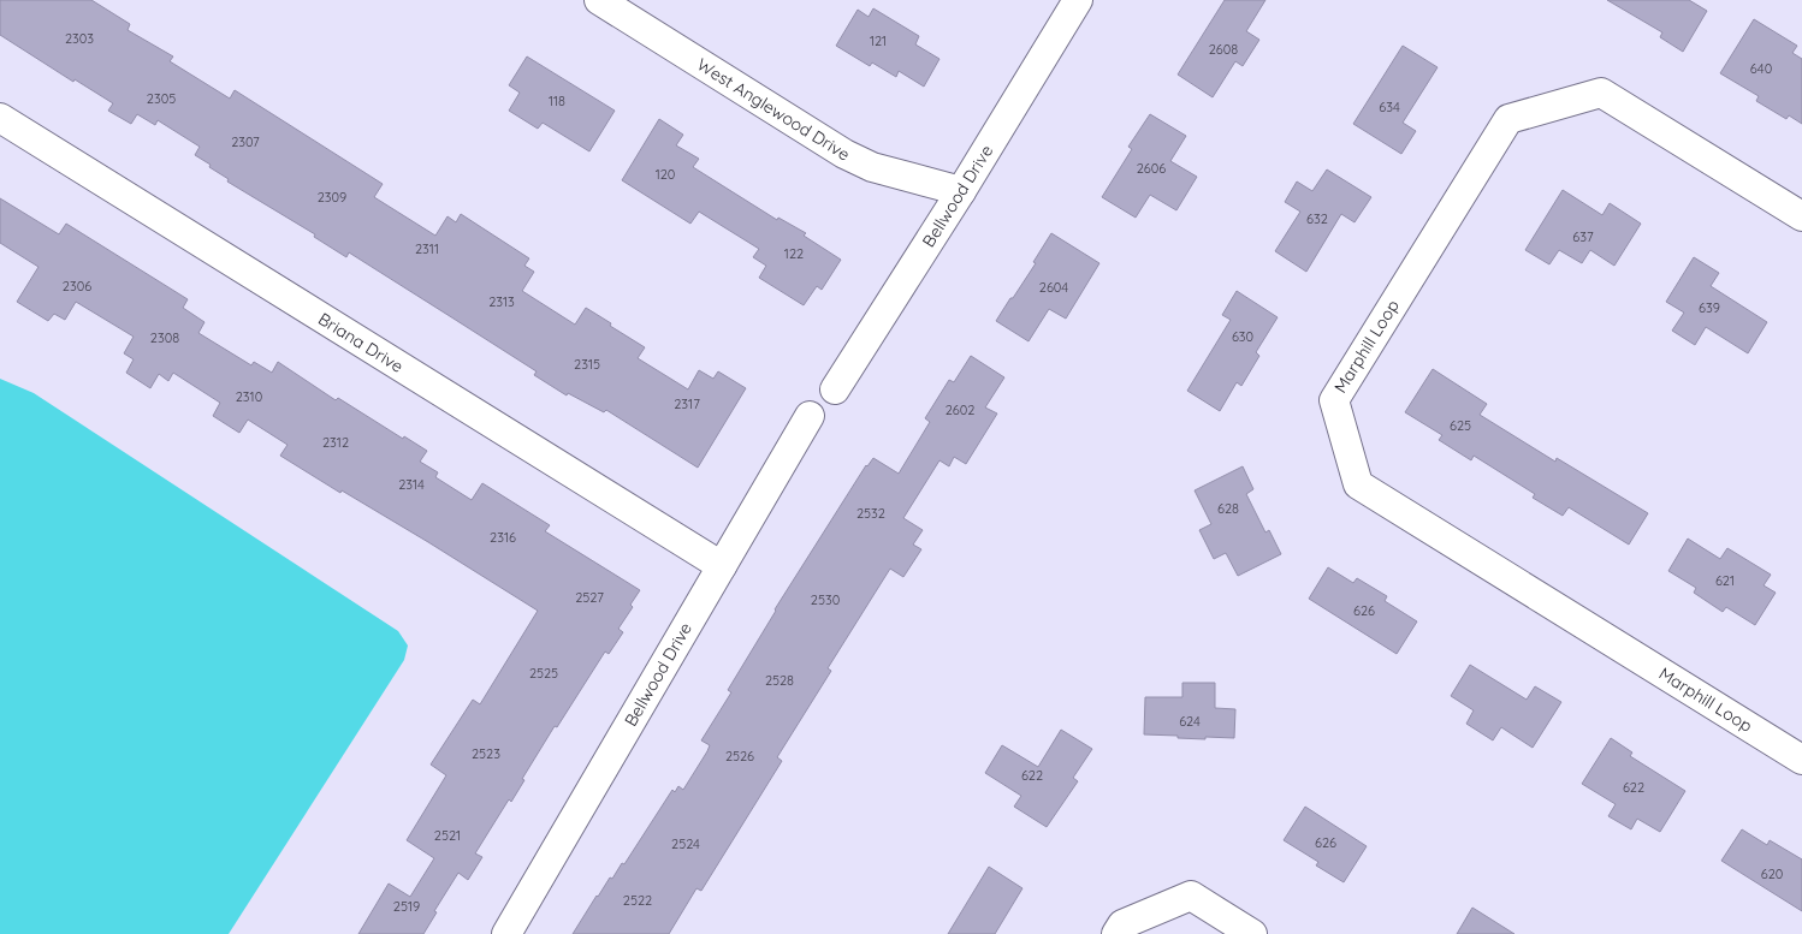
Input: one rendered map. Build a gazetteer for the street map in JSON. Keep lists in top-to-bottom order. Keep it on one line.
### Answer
{"streets":{"street":["West Anglewood Drive","Bellwood Drive","Briana Drive","Marphill Loop"]},"crossings":[["West Anglewood Drive","Bellwood Drive"],["Bellwood Drive","Briana Drive"]],"house_numbers":["2303","121","2608","640","2305","118","634","2307","2606","120","2309","632","637","2311","122","2306","2604","2313","639","630","2308","2315","2310","2317","2602","625","2312","2314","628","2532","2316","621","2527","2530","626","2525","2528","624","2523","2526","622","622","2521","626","2524","620","2522","2519"]}
